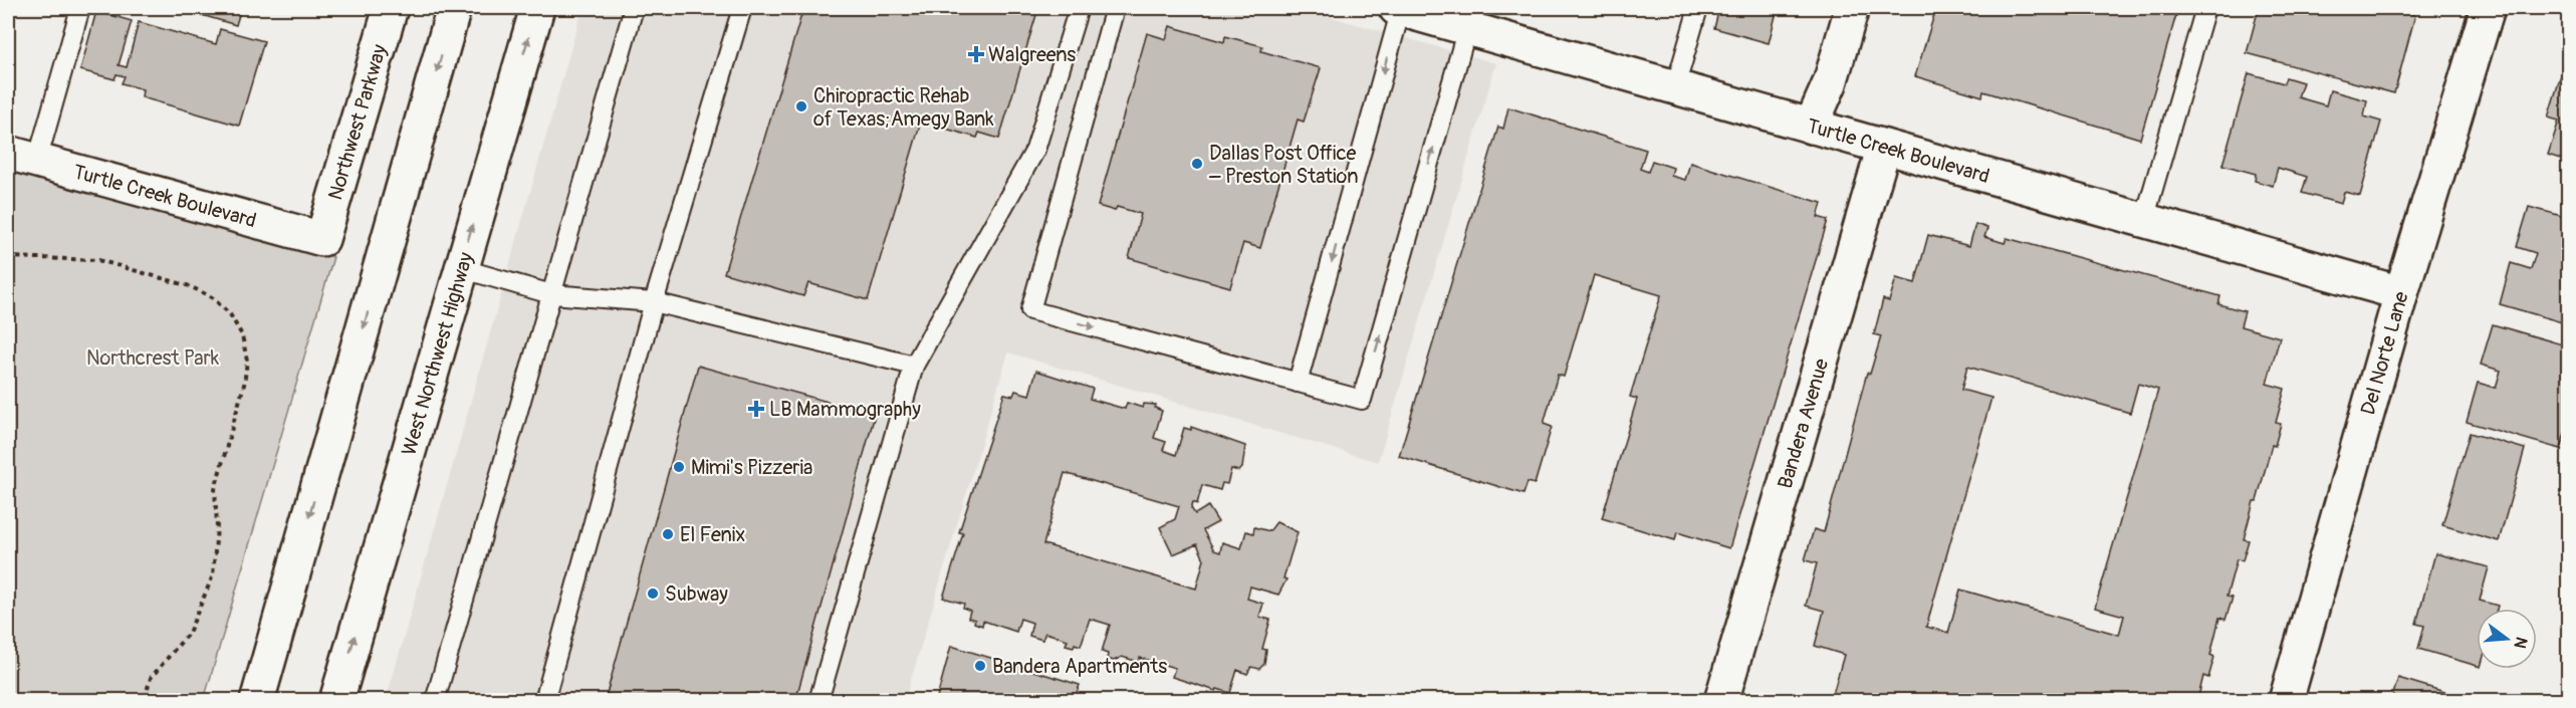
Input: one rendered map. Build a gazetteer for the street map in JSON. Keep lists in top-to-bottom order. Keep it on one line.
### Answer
{"streets":{"street":["Northwest Parkway","Turtle Creek Boulevard","West Northwest Highway","Del Norte Lane","Bandera Avenue"]},"crossings":[["Northwest Parkway","Turtle Creek Boulevard"],["Turtle Creek Boulevard","Del Norte Lane"],["Turtle Creek Boulevard","Bandera Avenue"]],"parks":["Northcrest Park"],"places":{"health":["Walgreens","LB Mammography"],"other":["Chiropractic Rehab of Texas;Amegy Bank","Dallas Post Office – Preston Station","Mimi's Pizzeria","El Fenix","Subway","Bandera Apartments"]},"north":"right"}
